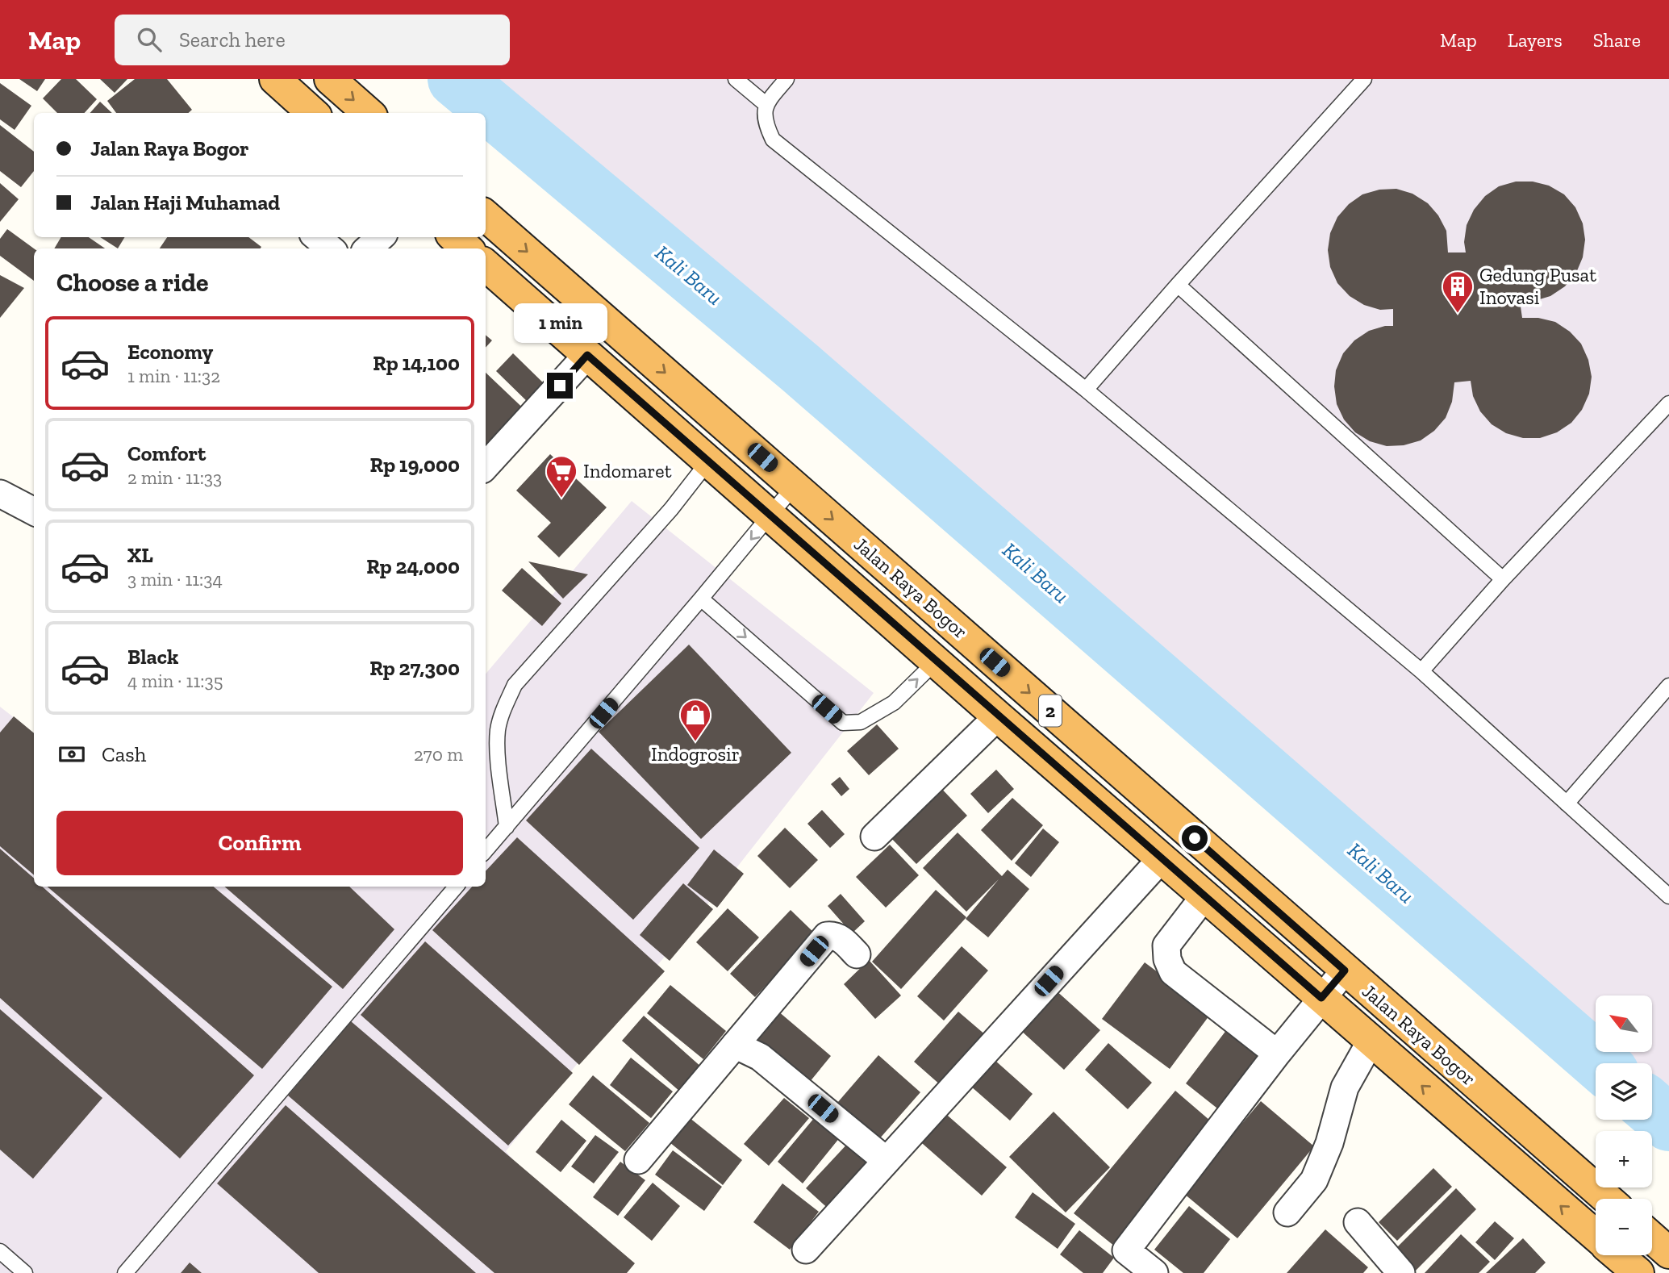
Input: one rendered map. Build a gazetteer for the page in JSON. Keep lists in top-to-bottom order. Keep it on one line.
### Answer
{"streets":{"highway":["Jalan Raya Bogor","2"]},"water":["Kali Baru"],"places":{"building":["Gedung Pusat Inovasi"],"supermarket":["Indomaret"],"shop":["Indogrosir"]},"north":"top left","page":{"header":"Map","search":"Search here","nav":["Map","Layers","Share"],"banner":["Jalan Raya Bogor","Jalan Haji Muhamad"],"heading":"Choose a ride","bubble":"1 min","list":[{"name":"Economy","note":"1 min · 11:32","value":"Rp 14,100"},{"name":"Comfort","note":"2 min · 11:33","value":"Rp 19,000"},{"name":"XL","note":"3 min · 11:34","value":"Rp 24,000"},{"name":"Black","note":"4 min · 11:35","value":"Rp 27,300"}],"pay":["Cash","270 m"],"buttons":"Confirm","map_buttons":["+","−"]}}
